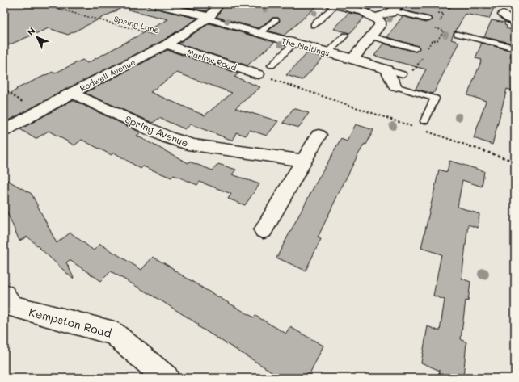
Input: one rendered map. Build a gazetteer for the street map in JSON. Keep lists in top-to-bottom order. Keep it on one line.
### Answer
{"streets":{"street":["The Maltings","Marlow Road","Rodwell Avenue","Spring Avenue","Kempston Road"],"path":["Spring Lane"]},"crossings":[["Spring Lane","Marlow Road"],["Spring Lane","Rodwell Avenue"],["Marlow Road","Rodwell Avenue"],["Rodwell Avenue","Spring Avenue"]],"north":"top left"}
